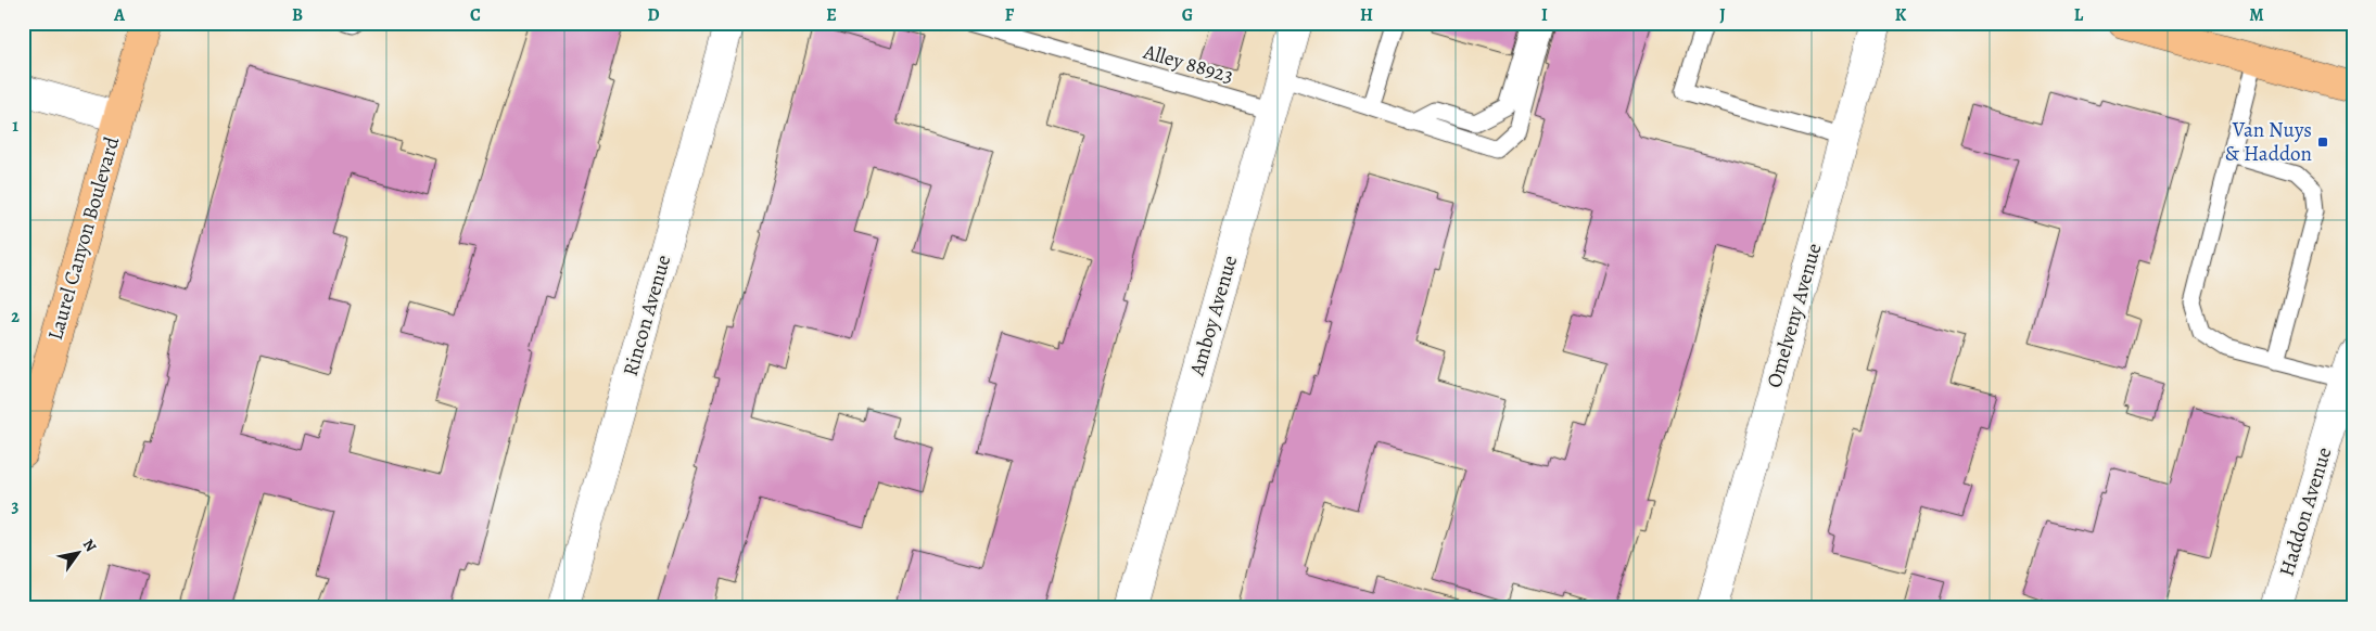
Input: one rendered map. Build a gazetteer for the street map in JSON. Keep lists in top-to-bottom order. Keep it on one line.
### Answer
{"streets":{"main road":["Laurel Canyon Boulevard"],"street":["Rincon Avenue","Amboy Avenue","Omelveny Avenue","Haddon Avenue"],"lane":["Alley 88923"]},"crossings":[["Alley 88923","Amboy Avenue"]],"places":{"transit":["Van Nuys & Haddon"]},"north":"top right","grid":{"columns":["A","B","C","D","E","F","G","H","I","J","K","L","M"],"rows":["1","2","3"]}}
